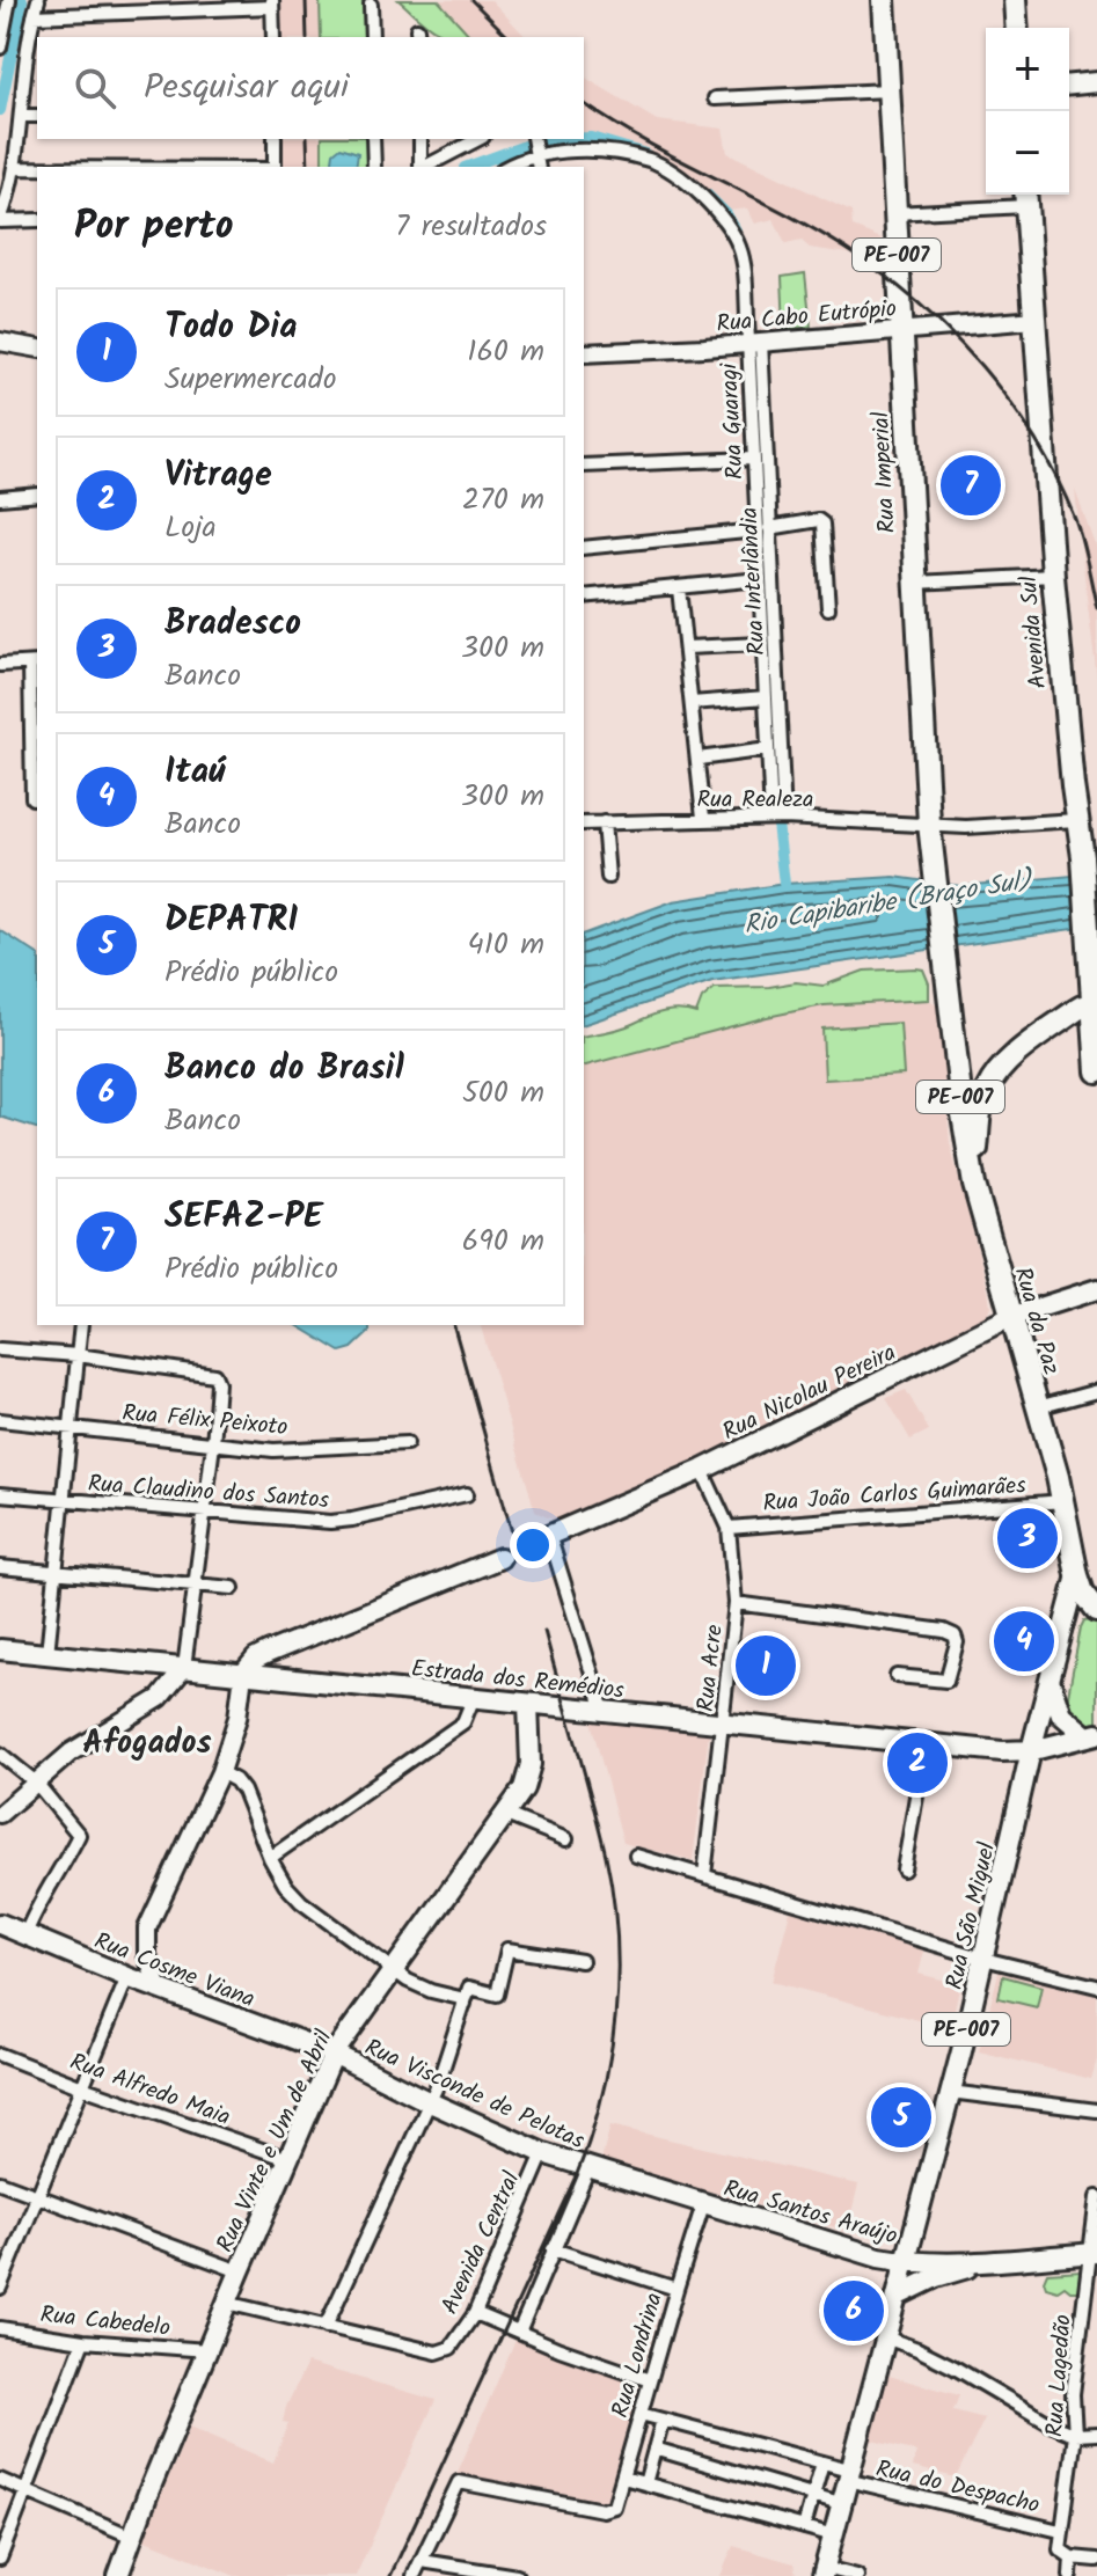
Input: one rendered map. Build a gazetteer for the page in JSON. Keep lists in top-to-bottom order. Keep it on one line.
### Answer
{"streets":{"highway":["PE-007","Rua Imperial","Avenida Sul","Rua da Paz"],"main road":["Rua Cabo Eutrópio","Rua Nicolau Pereira","Estrada dos Remédios","Rua São Miguel","Rua Cosme Viana","Rua Visconde de Pelotas","Rua Vinte e Um de Abril","Rua Santos Araújo"],"street":["Rua Guaragi","Rua Interlândia","Rua Realeza","Rua Félix Peixoto","Rua Claudino dos Santos","Rua João Carlos Guimarães","Rua Acre","Rua Alfredo Maia","Avenida Central","Rua Cabedelo","Rua Londrina","Rua Lagedão","Rua do Despacho"]},"crossings":[["Rua Cabo Eutrópio","Rua Guaragi"],["Rua Cabo Eutrópio","Rua Imperial"],["Rua Cabo Eutrópio","Rua Interlândia"],["Rua Cabo Eutrópio","Avenida Sul"],["Rua Guaragi","Rua Interlândia"],["Rua Guaragi","Rua Realeza"],["Rua Imperial","Rua Realeza"],["Rua Imperial","Rua da Paz"],["Rua Interlândia","Rua Realeza"],["Avenida Sul","Rua Realeza"],["Rua da Paz","Rua Nicolau Pereira"],["Rua da Paz","Rua João Carlos Guimarães"],["Rua da Paz","Estrada dos Remédios"],["Rua da Paz","Rua São Miguel"],["Rua Nicolau Pereira","Rua Acre"],["Rua João Carlos Guimarães","Rua Acre"],["Rua Acre","Estrada dos Remédios"],["Estrada dos Remédios","Rua São Miguel"],["Estrada dos Remédios","Rua Vinte e Um de Abril"],["Rua São Miguel","Rua Santos Araújo"],["Rua São Miguel","Rua do Despacho"],["Rua Cosme Viana","Rua Visconde de Pelotas"],["Rua Cosme Viana","Rua Vinte e Um de Abril"],["Rua Alfredo Maia","Rua Vinte e Um de Abril"],["Rua Visconde de Pelotas","Rua Vinte e Um de Abril"],["Rua Visconde de Pelotas","Rua Santos Araújo"],["Rua Visconde de Pelotas","Avenida Central"],["Rua Visconde de Pelotas","Rua Londrina"],["Rua Vinte e Um de Abril","Rua Cabedelo"],["Rua Santos Araújo","Rua Londrina"],["Rua Londrina","Rua do Despacho"],["Rua Lagedão","Rua do Despacho"]],"districts":["Afogados"],"water":["Rio Capibaribe (Braço Sul)"],"page":{"map_buttons":["+","−"],"search":"Pesquisar aqui","heading":["Por perto","7 resultados"],"list":[{"mark":"1","name":"Todo Dia","note":"Supermercado","value":"160 m"},{"mark":"2","name":"Vitrage","note":"Loja","value":"270 m"},{"mark":"3","name":"Bradesco","note":"Banco","value":"300 m"},{"mark":"4","name":"Itaú","note":"Banco","value":"300 m"},{"mark":"5","name":"DEPATRI","note":"Prédio público","value":"410 m"},{"mark":"6","name":"Banco do Brasil","note":"Banco","value":"500 m"},{"mark":"7","name":"SEFAZ-PE","note":"Prédio público","value":"690 m"}],"pins":["7","3","4","1","2","5","6"]}}
